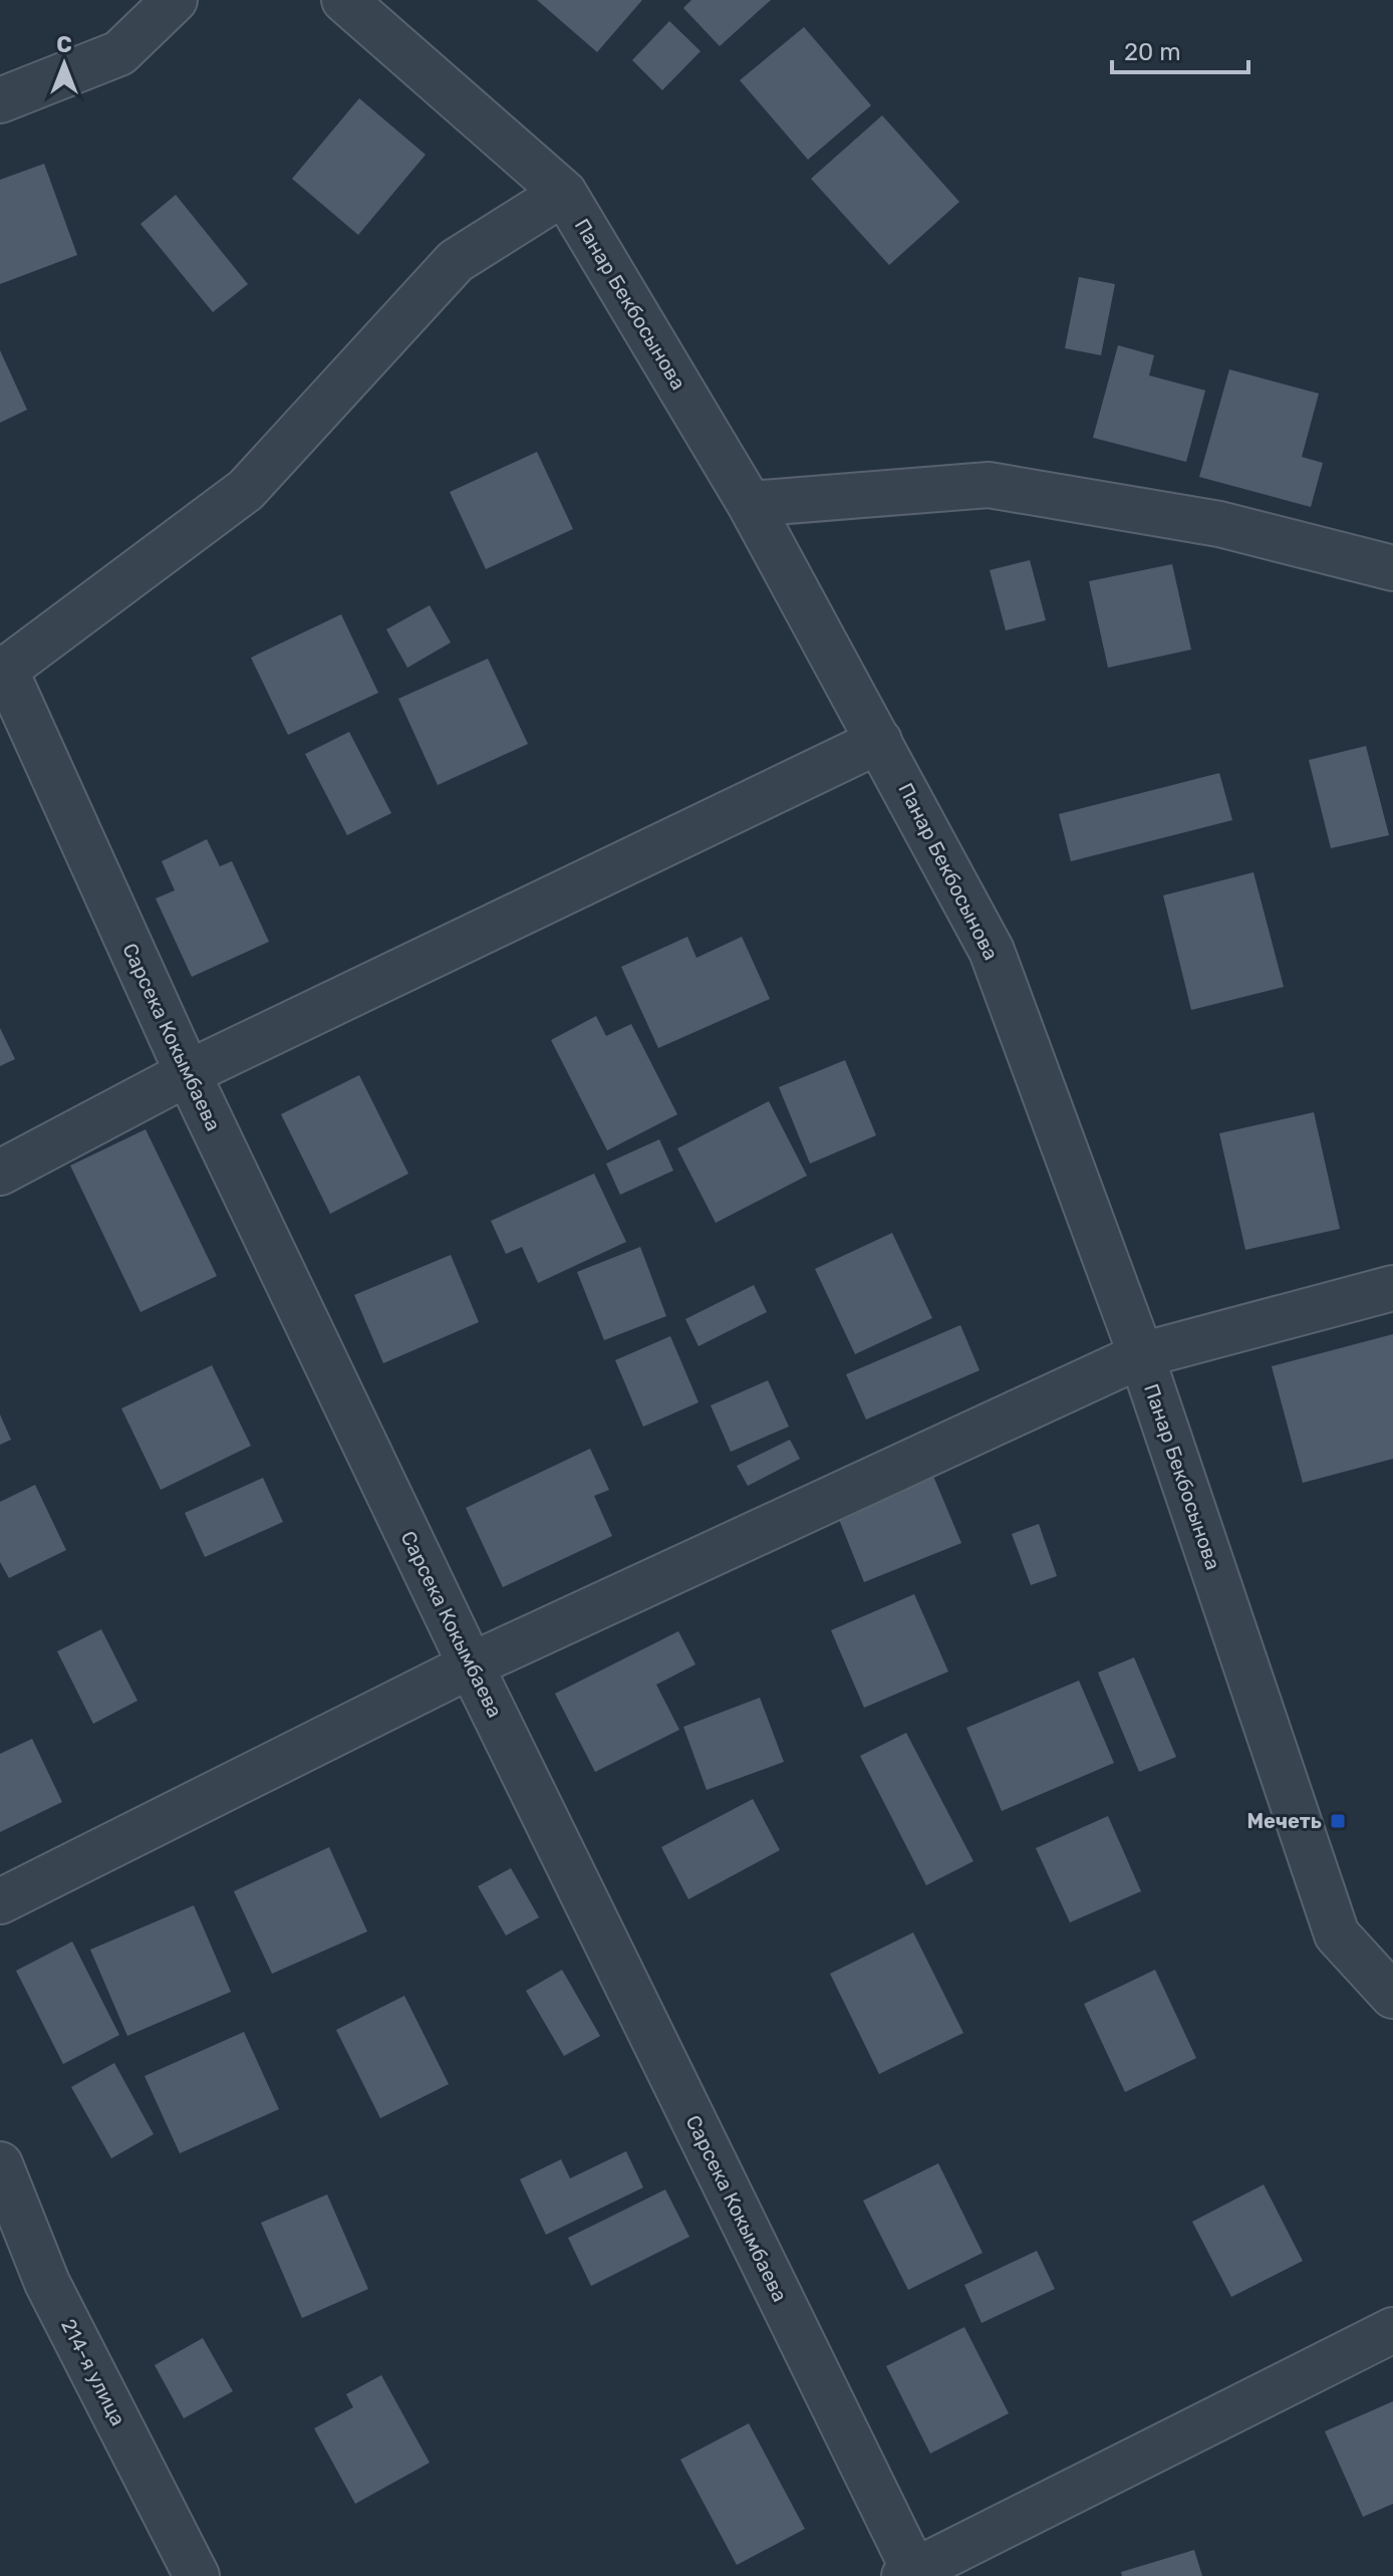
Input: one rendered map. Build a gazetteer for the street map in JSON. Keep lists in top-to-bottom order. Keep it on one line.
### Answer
{"streets":{"street":["Панар Бекбосынова","Сарсека Кокымбаева","214-я улица"]},"places":{"transit":["Мечеть"]},"scale_bar":"20 m","north":"top"}
